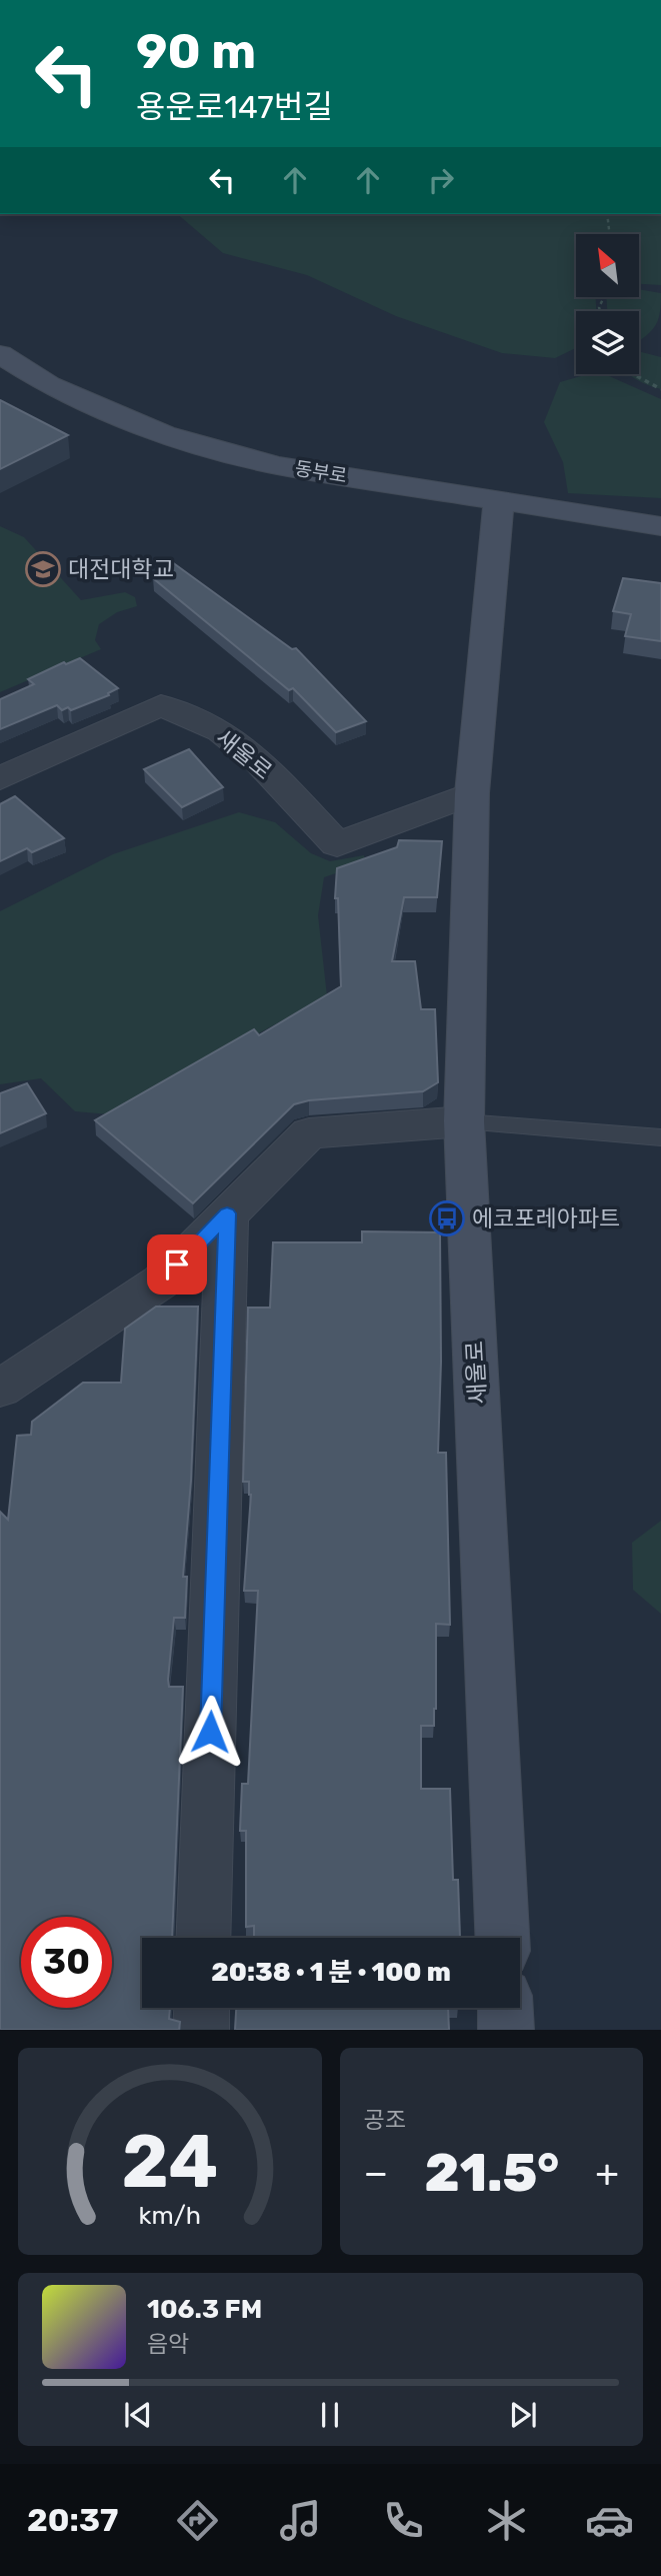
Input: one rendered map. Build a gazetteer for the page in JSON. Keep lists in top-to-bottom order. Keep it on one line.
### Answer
{"streets":{"street":["동부로","새울로"]},"crossings":[["동부로","새울로"]],"places":{"school or university":["대전대학교"],"bus stop":["에코포레아파트"]},"north":"top left","page":{"turn":["90 m","용운로147번길"],"limit":"30","trip":"20:38 · 1 분 · 100 m","tile":"공조","heat":["−","21.5°","+"],"song":["106.3 FM","음악"],"tabs":"20:37","gauge":["24","km/h"]}}
